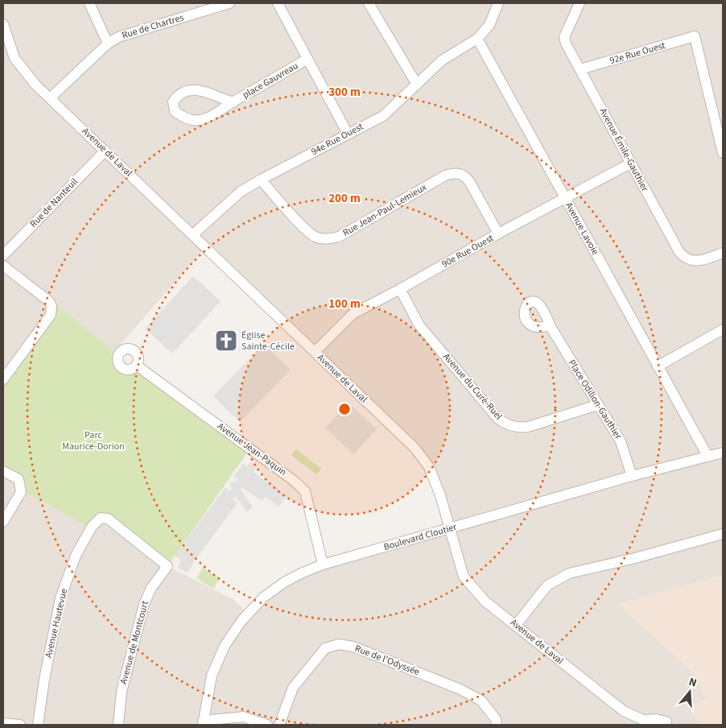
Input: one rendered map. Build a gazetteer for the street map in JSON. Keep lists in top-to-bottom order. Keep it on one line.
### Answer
{"streets":{"street":["Rue de Chartres","92e Rue Ouest","place Gauvreau","94e Rue Ouest","Avenue Émile-Gauthier","Avenue de Laval","Rue de Nanteuil","Rue Jean-Paul-Lemieux","Avenue Lavoie","90e Rue Ouest","Avenue du Curé-Ruel","Place Odilion-Gauthier","Avenue Jean-Paquin","Boulevard Cloutier","Avenue Hautevue","Avenue de Montcourt","Rue de l'Odyssée"]},"crossings":[["Rue de Chartres","Avenue de Laval"],["92e Rue Ouest","Avenue Émile-Gauthier"],["94e Rue Ouest","Avenue de Laval"],["94e Rue Ouest","Rue Jean-Paul-Lemieux"],["94e Rue Ouest","Avenue Lavoie"],["Avenue Émile-Gauthier","90e Rue Ouest"],["Avenue de Laval","Rue de Nanteuil"],["Avenue de Laval","90e Rue Ouest"],["Avenue de Laval","Boulevard Cloutier"],["Rue Jean-Paul-Lemieux","90e Rue Ouest"],["Avenue Lavoie","90e Rue Ouest"],["Avenue Lavoie","Boulevard Cloutier"],["90e Rue Ouest","Avenue du Curé-Ruel"],["Avenue du Curé-Ruel","Place Odilion-Gauthier"],["Place Odilion-Gauthier","Boulevard Cloutier"],["Avenue Jean-Paquin","Boulevard Cloutier"],["Avenue Hautevue","Avenue de Montcourt"]],"parks":["Parc Maurice-Dorion"],"places":{"church":["Église Sainte-Cécile"]},"north":"top","rings":["300 m","200 m","100 m"]}
